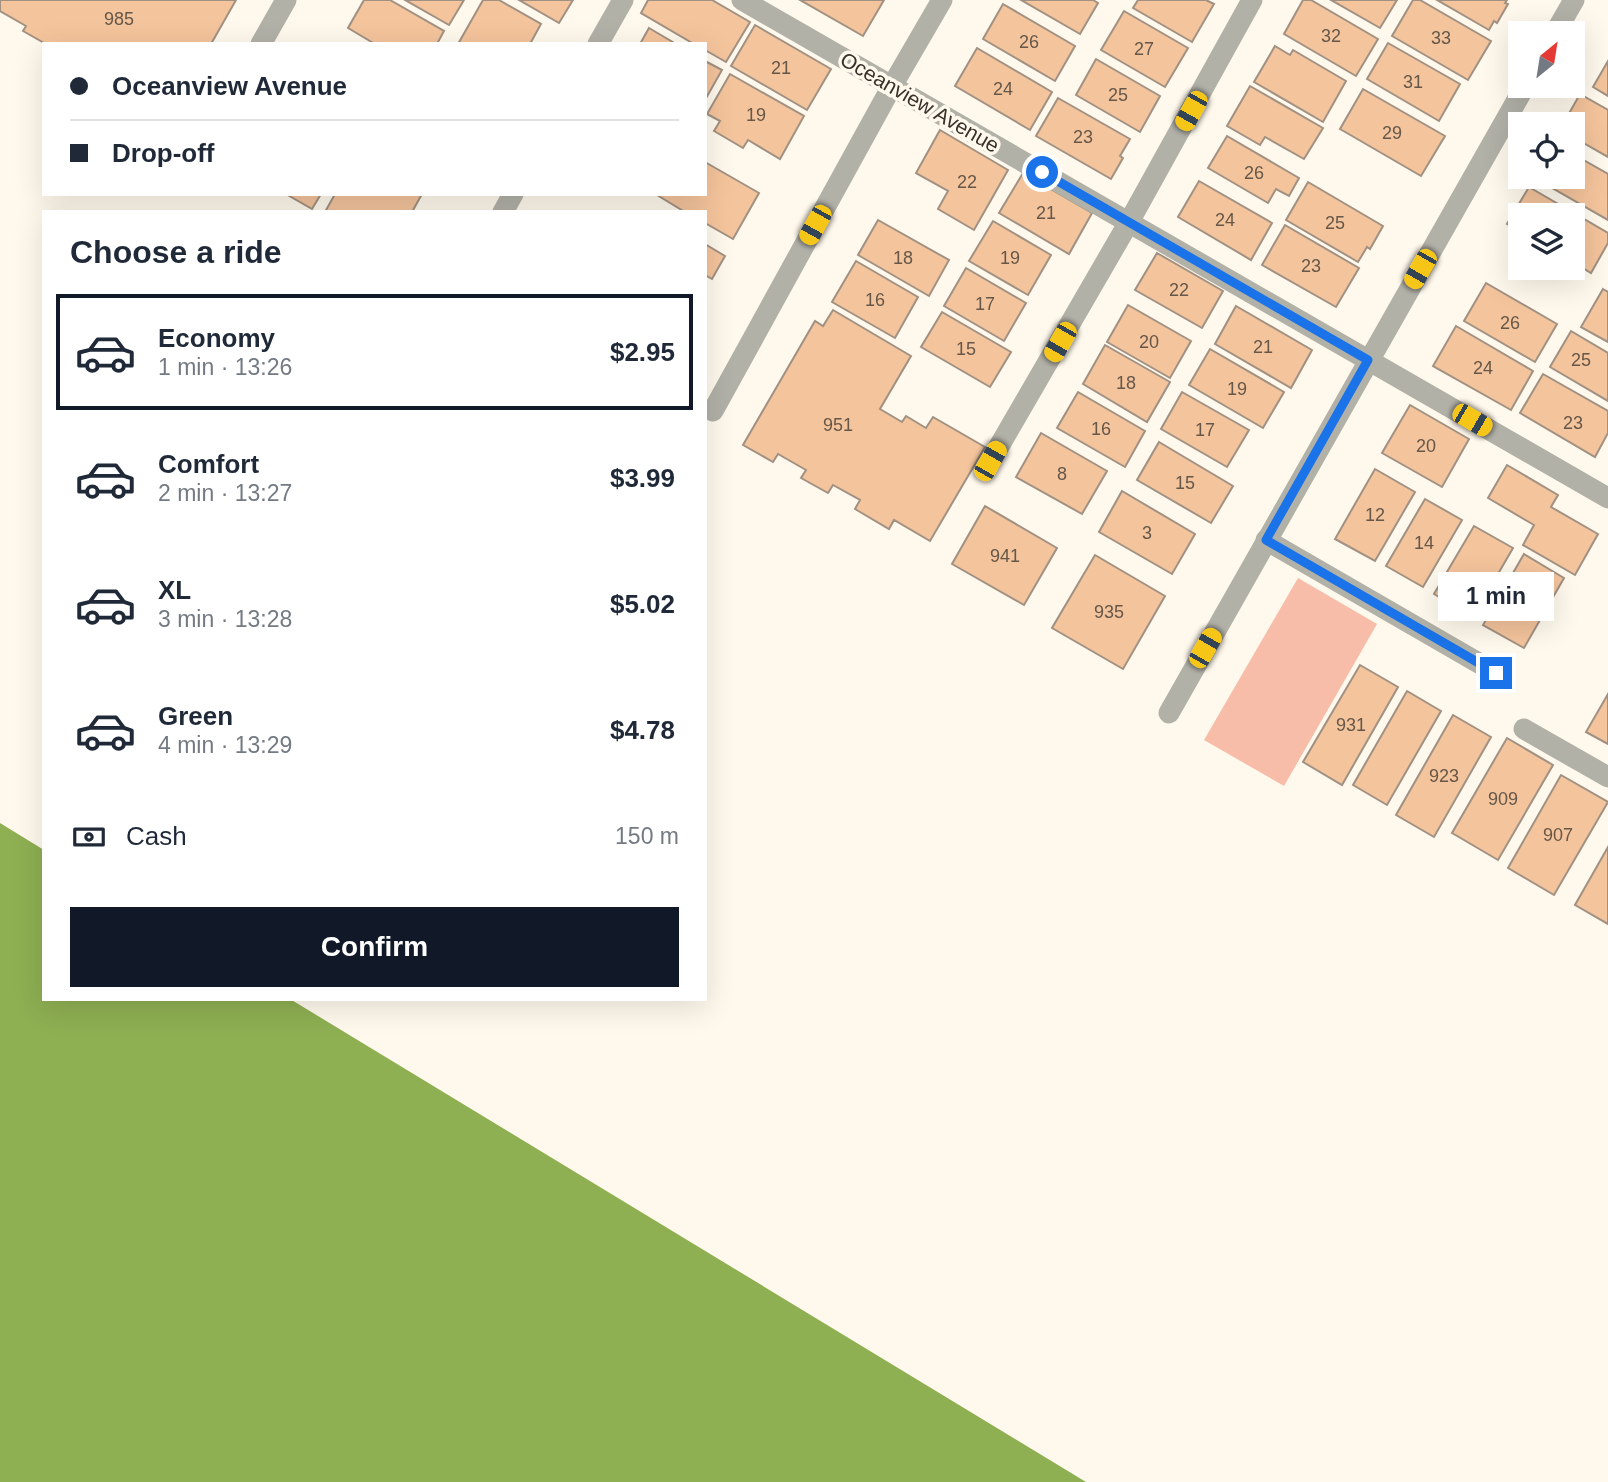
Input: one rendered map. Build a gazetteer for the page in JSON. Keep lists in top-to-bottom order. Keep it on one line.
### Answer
{"streets":{"street":["Oceanview Avenue"]},"house_numbers":["985","32","33","26","27","21","31","24","25","19","29","23","26","22","21","24","25","18","19","23","22","16","17","26","20","21","15","25","24","18","19","23","951","16","17","20","8","15","12","3","14","941","935","931","923","909","907"],"north":"top right","page":{"banner":["Oceanview Avenue","Drop-off"],"heading":"Choose a ride","list":[{"name":"Economy","note":"1 min · 13:26","value":"$2.95"},{"name":"Comfort","note":"2 min · 13:27","value":"$3.99"},{"name":"XL","note":"3 min · 13:28","value":"$5.02"},{"name":"Green","note":"4 min · 13:29","value":"$4.78"}],"bubble":"1 min","pay":["Cash","150 m"],"buttons":"Confirm"}}
